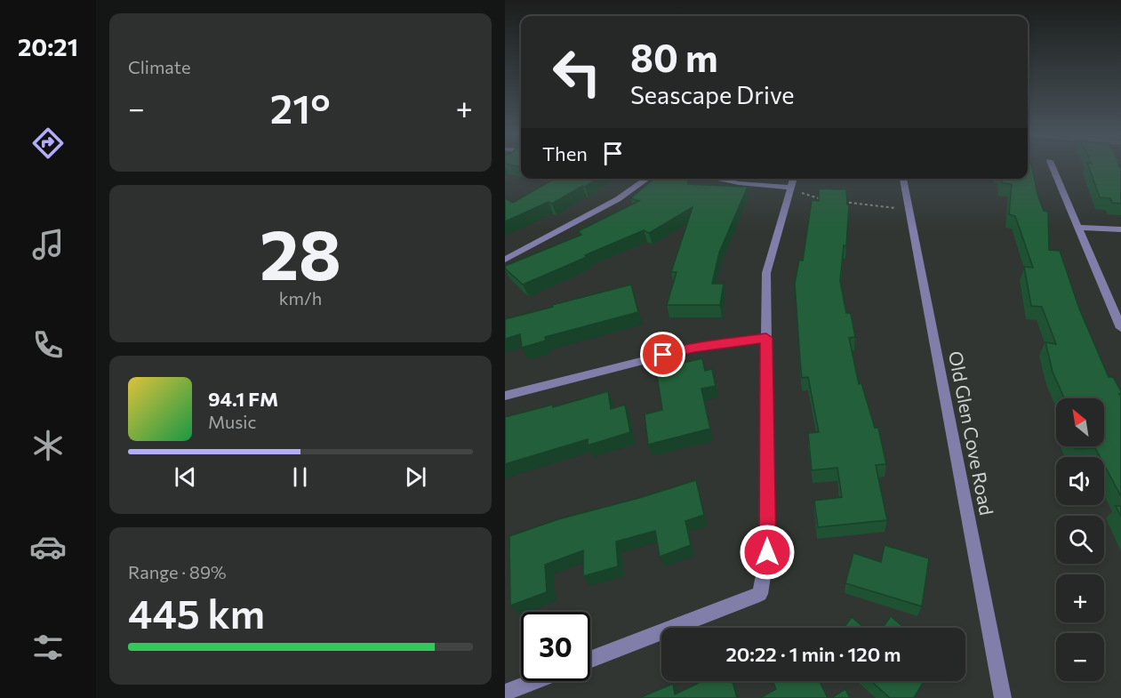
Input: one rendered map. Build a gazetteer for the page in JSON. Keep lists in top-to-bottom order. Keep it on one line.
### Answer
{"streets":{"street":["Old Glen Cove Road"]},"north":"top left","page":{"tabs":"20:21","tile":["Climate",["28","km/h"],["Range · 89%","445 km"]],"turn":["80 m","Seascape Drive"],"heat":["−","21°","+"],"then":"Then","song":["94.1 FM","Music"],"map_buttons":["+","−"],"limit":"30","trip":"20:22 · 1 min · 120 m"}}
